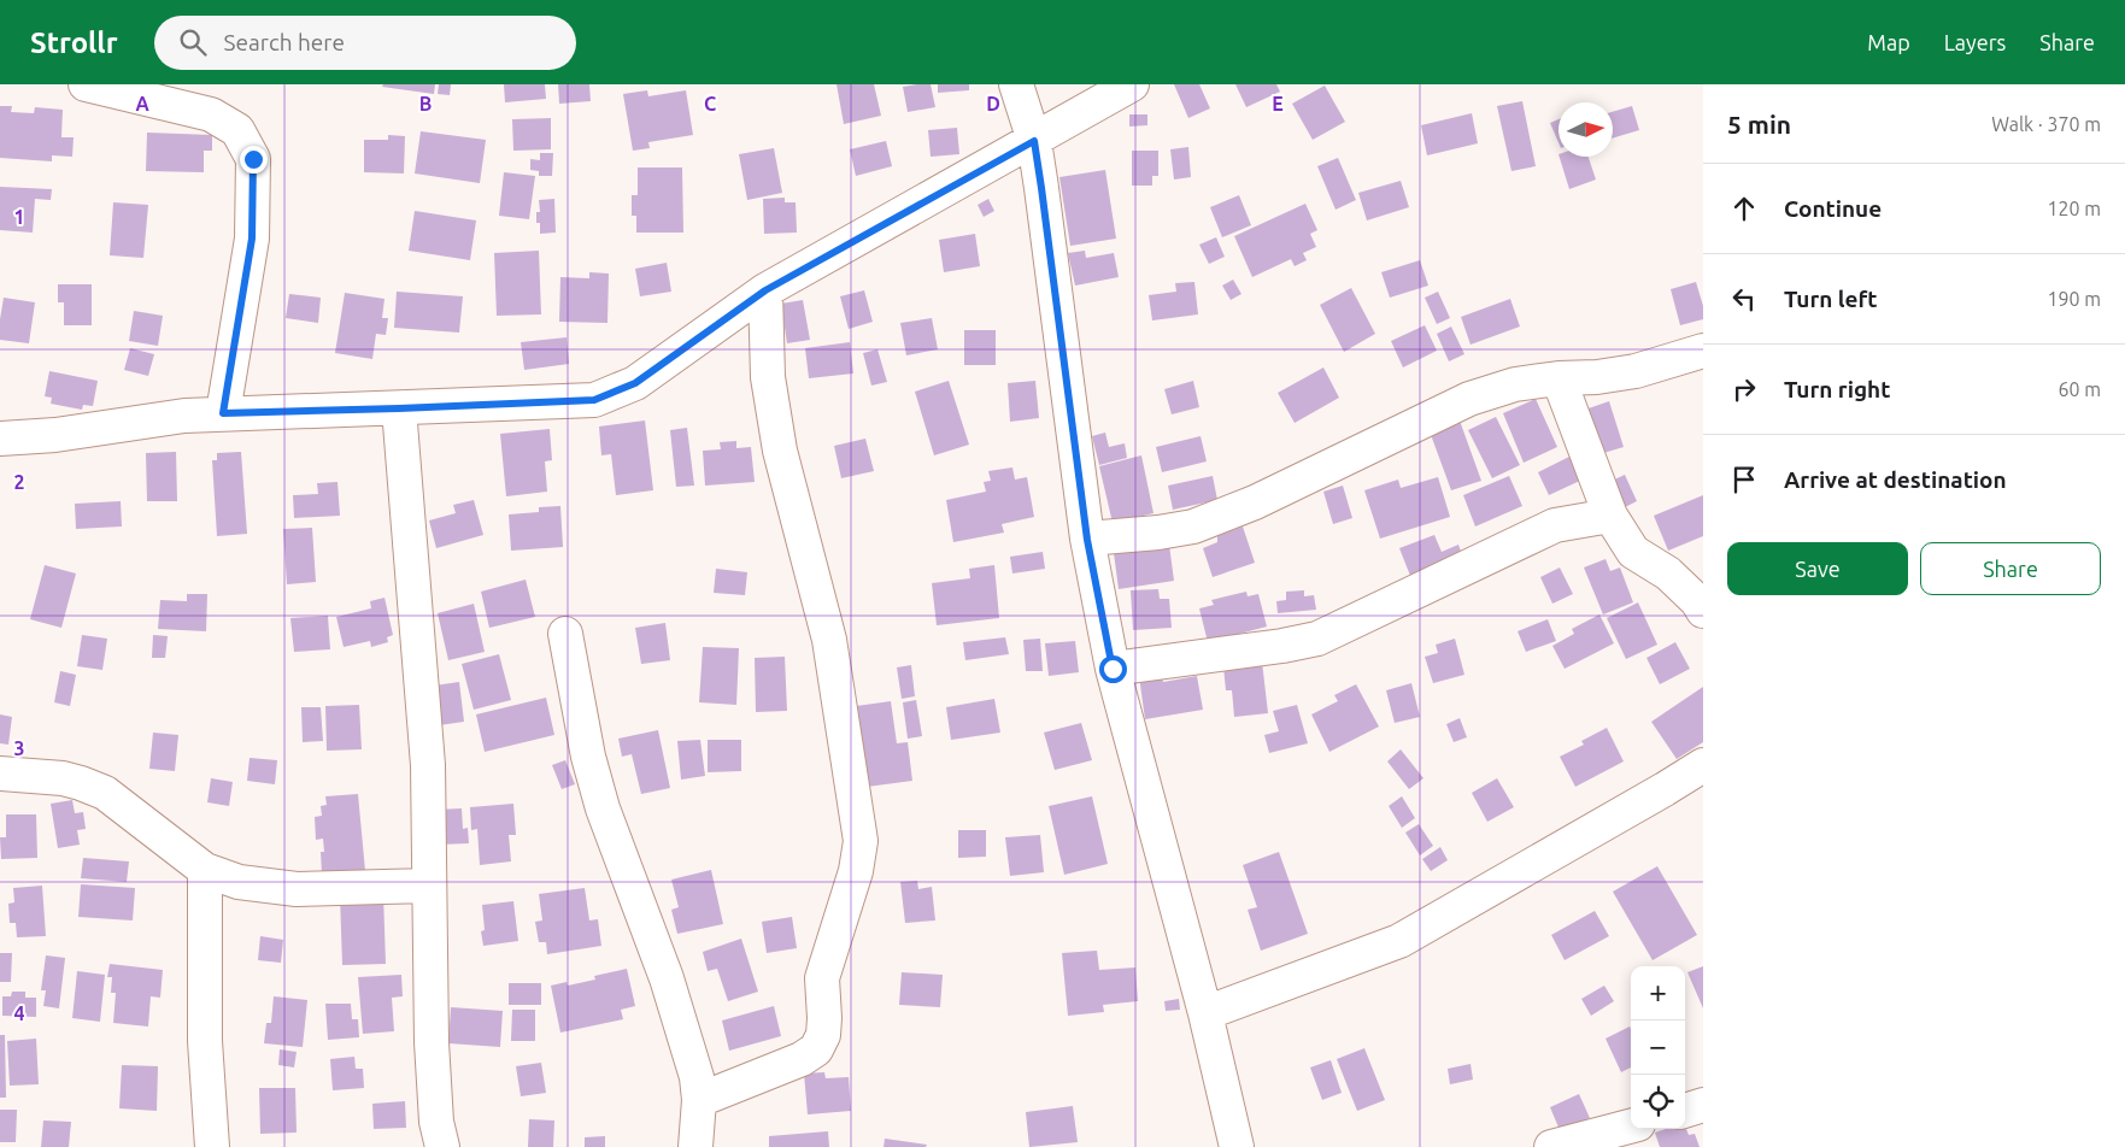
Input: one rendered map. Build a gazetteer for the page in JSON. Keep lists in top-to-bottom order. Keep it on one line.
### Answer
{"north":"right","page":{"header":"Strollr","search":"Search here","nav":["Map","Layers","Share"],"heading":["5 min","Walk · 370 m"],"list":[["Continue","120 m"],["Turn left","190 m"],["Turn right","60 m"],"Arrive at destination"],"buttons":["Save","Share"],"map_buttons":["+","−"]},"grid":{"columns":["A","B","C","D","E"],"rows":["1","2","3","4"]}}
